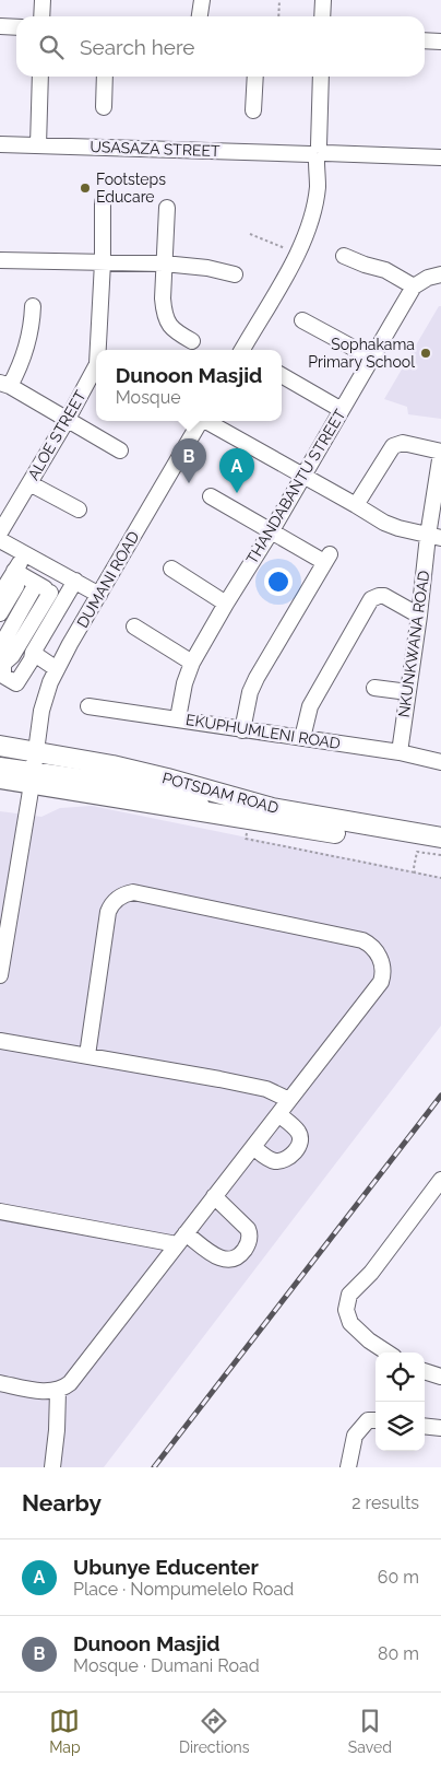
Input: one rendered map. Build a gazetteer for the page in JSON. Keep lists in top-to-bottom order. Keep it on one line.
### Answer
{"streets":{"main road":["POTSDAM ROAD"],"street":["USASAZA STREET","ALOE STREET","THANDABANTU STREET","DUMANI ROAD","NKUNKWANA ROAD","EKUPHUMLENI ROAD"]},"crossings":[["THANDABANTU STREET","EKUPHUMLENI ROAD"],["DUMANI ROAD","POTSDAM ROAD"],["NKUNKWANA ROAD","EKUPHUMLENI ROAD"]],"places":["Footsteps Educare","Sophakama Primary School"],"page":{"search":"Search here","popup":["Dunoon Masjid","Mosque"],"pins":["B","A"],"heading":["Nearby","2 results"],"list":[{"mark":"A","name":"Ubunye Educenter","note":"Place · Nompumelelo Road","value":"60 m"},{"mark":"B","name":"Dunoon Masjid","note":"Mosque · Dumani Road","value":"80 m"}],"nav":["Map","Directions","Saved"]}}
